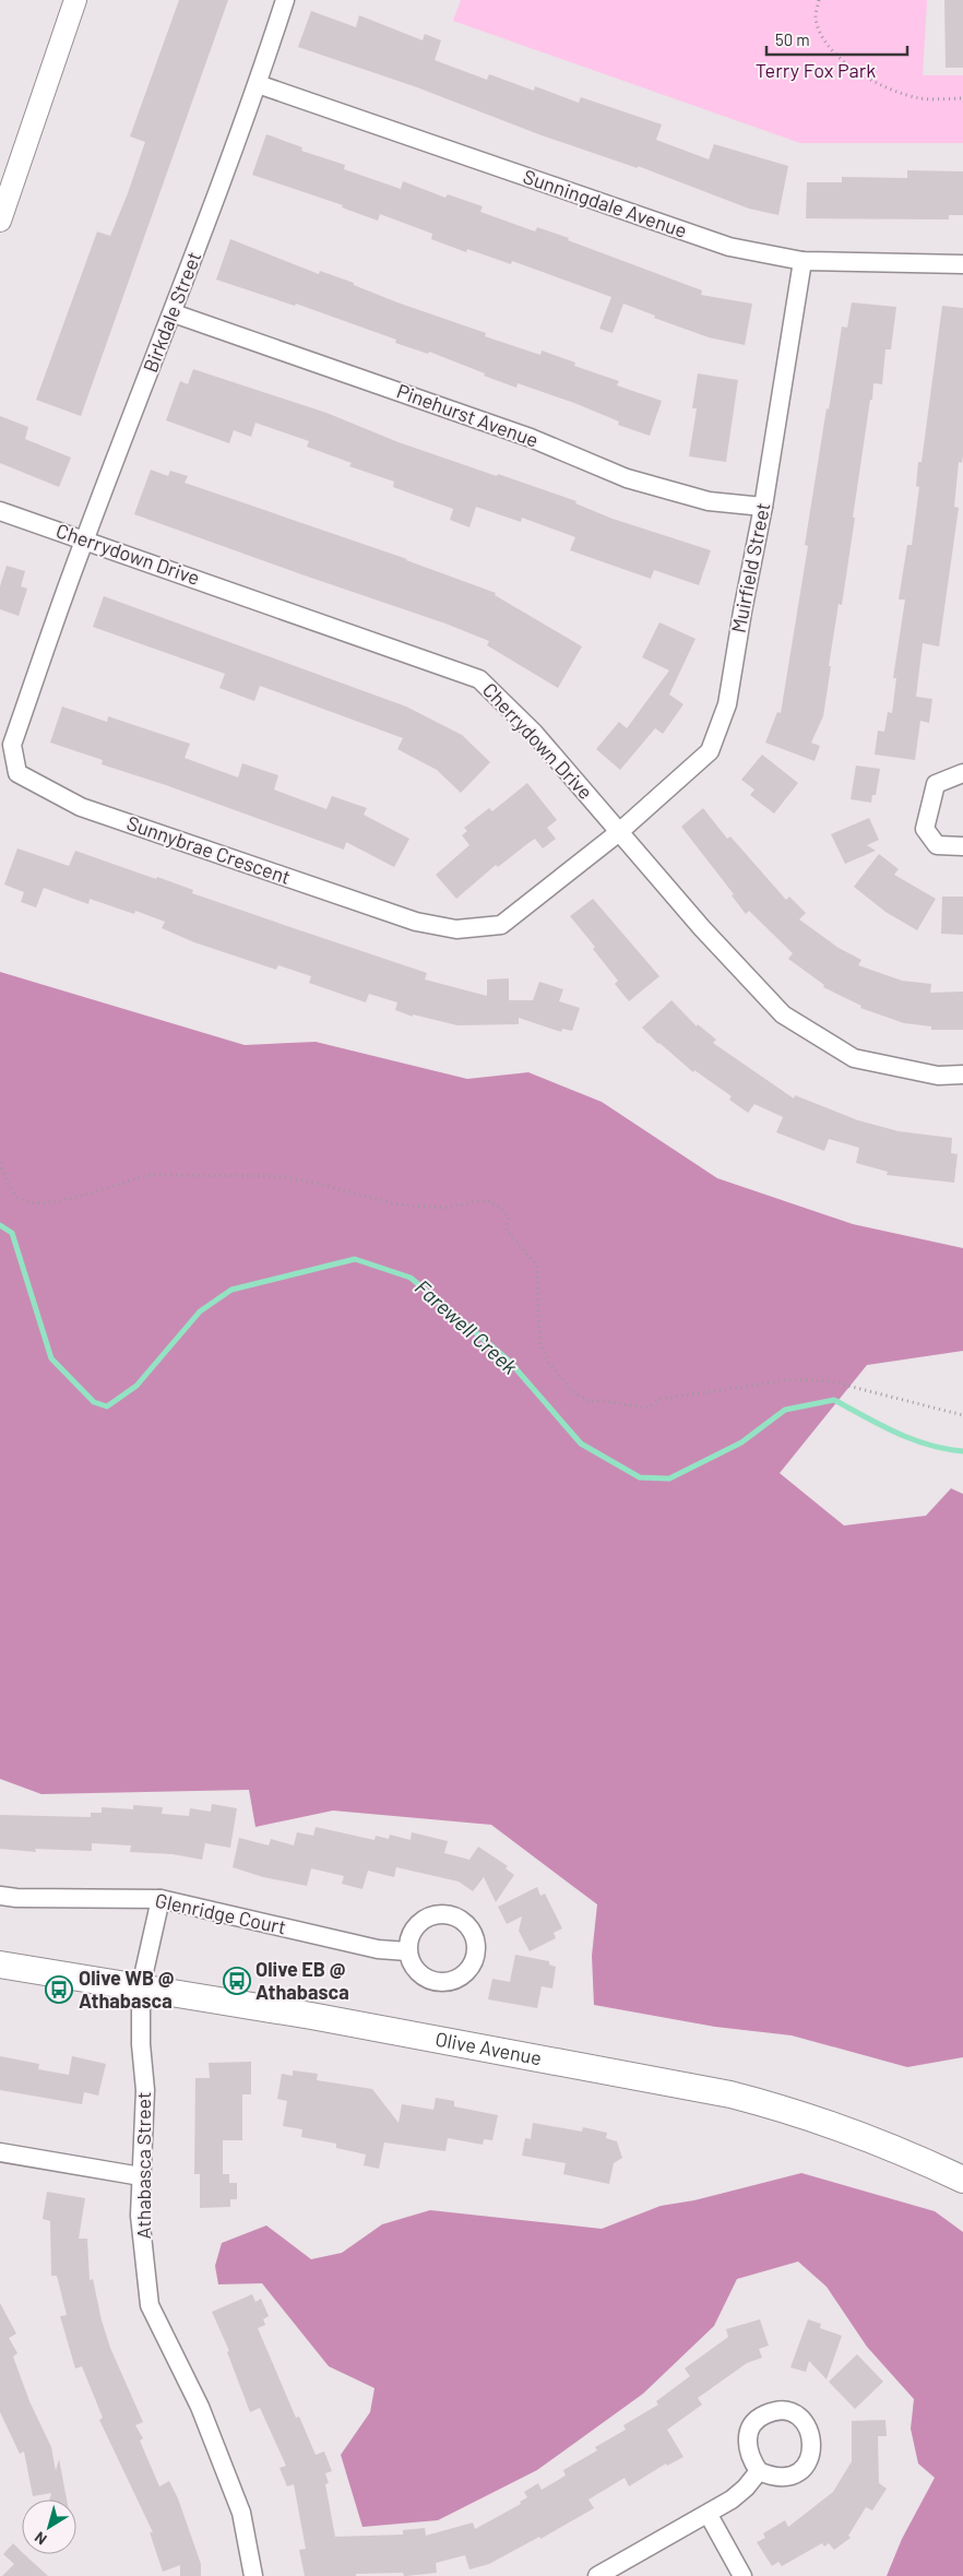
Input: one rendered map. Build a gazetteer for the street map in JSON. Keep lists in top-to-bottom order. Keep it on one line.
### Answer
{"streets":{"main road":["Olive Avenue"],"street":["Sunningdale Avenue","Birkdale Street","Pinehurst Avenue","Cherrydown Drive","Muirfield Street","Sunnybrae Crescent","Glenridge Court","Athabasca Street"]},"crossings":[["Sunningdale Avenue","Birkdale Street"],["Sunningdale Avenue","Muirfield Street"],["Birkdale Street","Pinehurst Avenue"],["Birkdale Street","Cherrydown Drive"],["Birkdale Street","Sunnybrae Crescent"],["Pinehurst Avenue","Muirfield Street"],["Cherrydown Drive","Muirfield Street"],["Cherrydown Drive","Sunnybrae Crescent"],["Muirfield Street","Sunnybrae Crescent"],["Glenridge Court","Athabasca Street"],["Olive Avenue","Athabasca Street"]],"water":["Farewell Creek"],"parks":["Terry Fox Park"],"places":{"bus stop":["Olive EB @ Athabasca","Olive WB @ Athabasca"]},"scale_bar":"50 m","north":"bottom left"}
